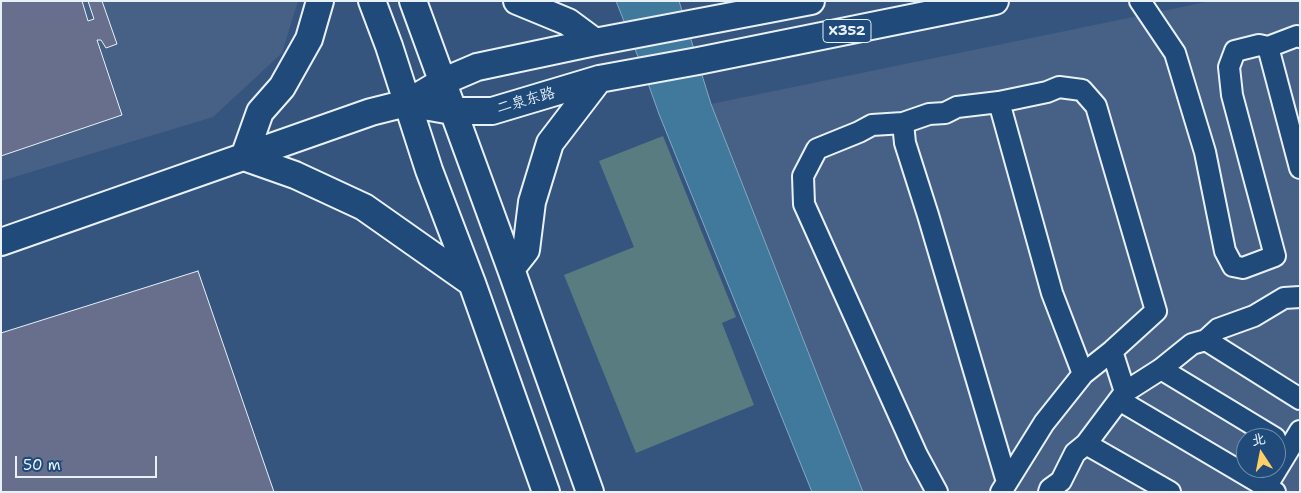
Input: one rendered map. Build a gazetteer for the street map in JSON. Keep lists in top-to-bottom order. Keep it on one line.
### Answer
{"streets":{"main road":["X352","二泉东路"]},"crossings":[["X352","二泉东路"]],"scale_bar":"50 m","north":"top"}
